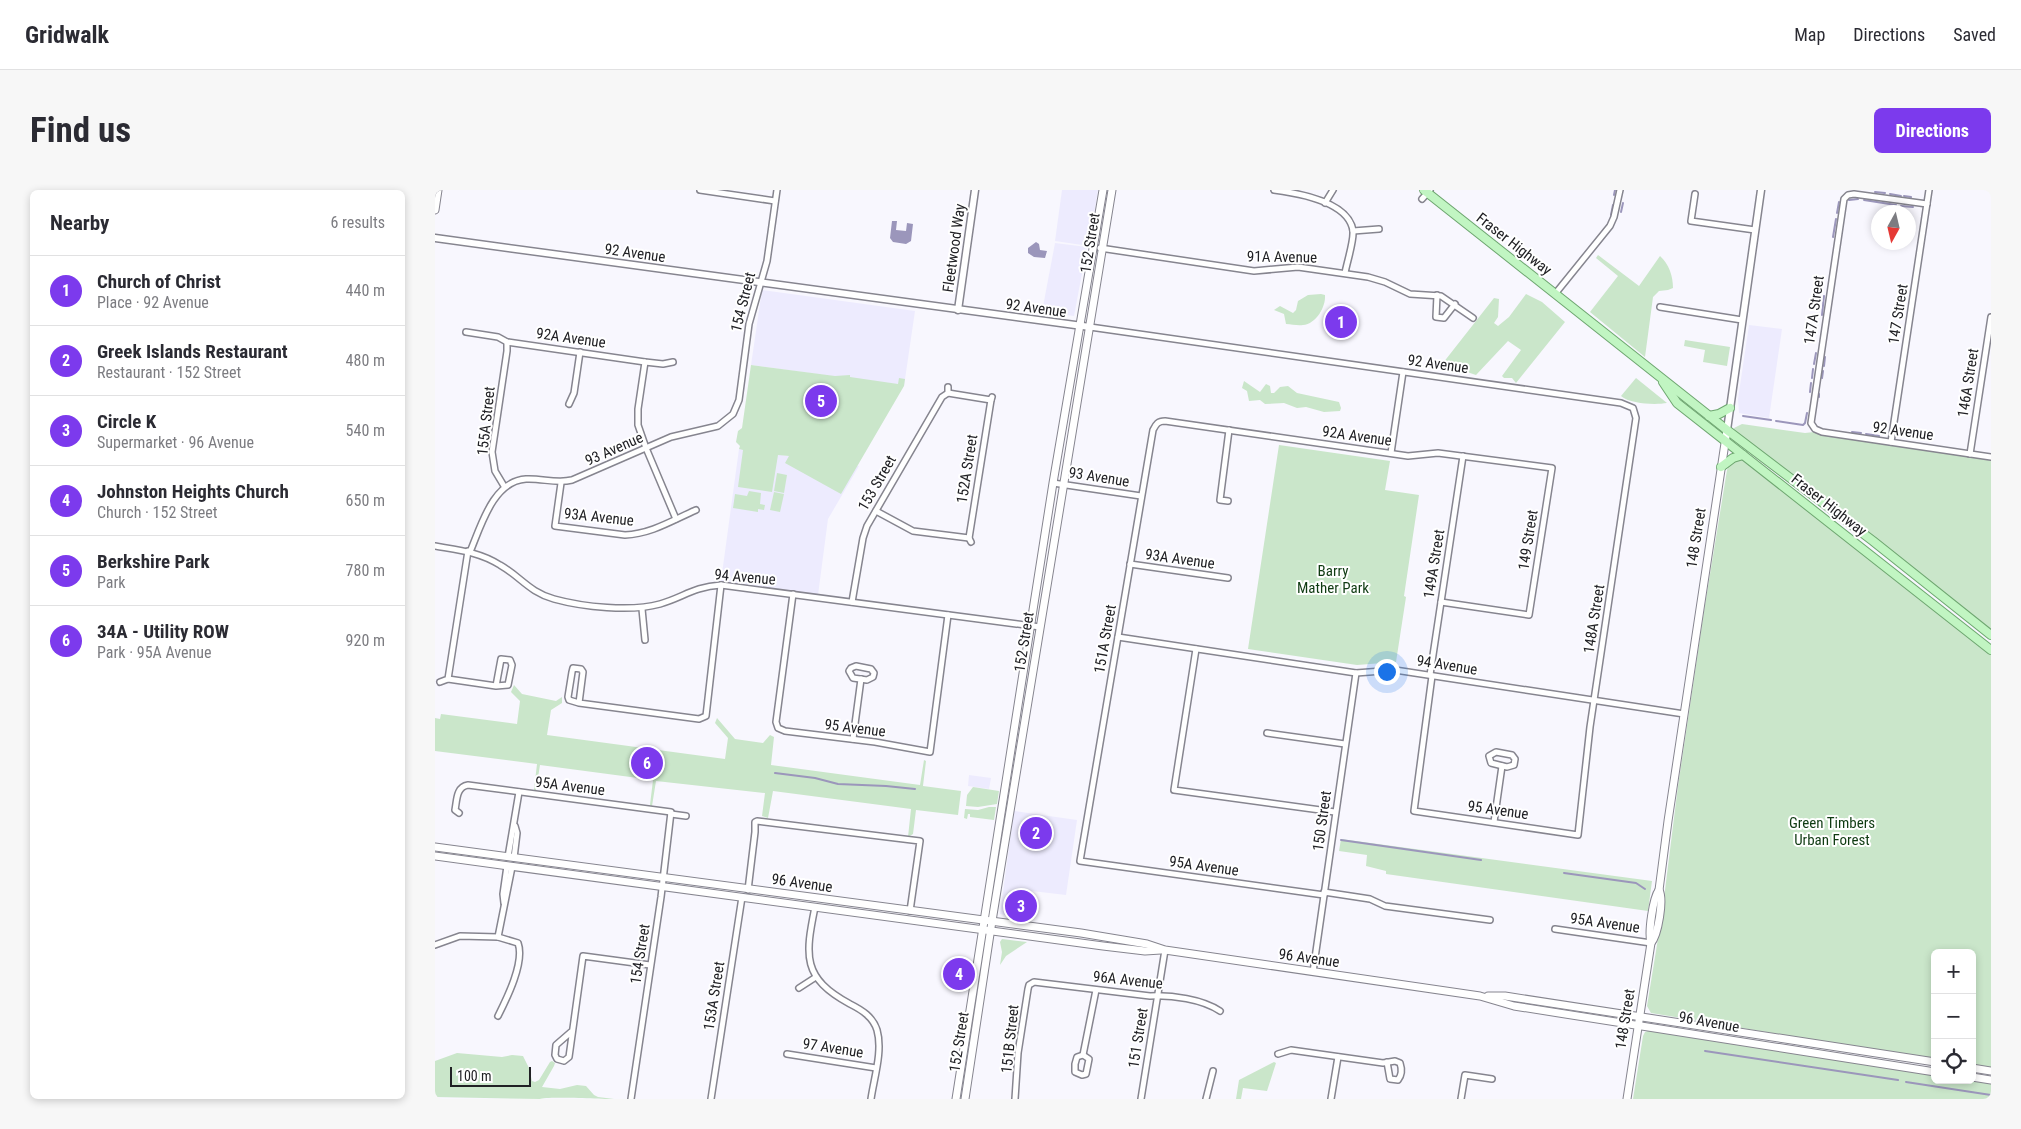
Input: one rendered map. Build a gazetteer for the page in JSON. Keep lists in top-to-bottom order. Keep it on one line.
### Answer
{"streets":{"main road":["152 Street","Fraser Highway","148 Street","96 Avenue"],"street":["Fleetwood Way","92 Avenue","91A Avenue","154 Street","147A Street","147 Street","92A Avenue","146A Street","155A Street","93 Avenue","152A Street","153 Street","93A Avenue","149 Street","149A Street","94 Avenue","148A Street","151A Street","95 Avenue","95A Avenue","150 Street","96A Avenue","153A Street","151 Street","151B Street","97 Avenue"]},"crossings":[["152 Street","92 Avenue"],["152 Street","91A Avenue"],["152 Street","93 Avenue"],["152 Street","94 Avenue"],["152 Street","96 Avenue"],["Fraser Highway","148 Street"],["Fleetwood Way","92 Avenue"],["92 Avenue","154 Street"],["92 Avenue","147A Street"],["92 Avenue","147 Street"],["92 Avenue","146A Street"],["92 Avenue","148A Street"],["154 Street","93 Avenue"],["154 Street","95A Avenue"],["154 Street","96 Avenue"],["147A Street","147 Street"],["92A Avenue","155A Street"],["92A Avenue","149 Street"],["92A Avenue","149A Street"],["92A Avenue","151A Street"],["155A Street","93 Avenue"],["93 Avenue","93A Avenue"],["93 Avenue","151A Street"],["152A Street","153 Street"],["153 Street","94 Avenue"],["93A Avenue","151A Street"],["148 Street","94 Avenue"],["148 Street","95A Avenue"],["148 Street","96 Avenue"],["149 Street","149A Street"],["149A Street","94 Avenue"],["149A Street","95 Avenue"],["94 Avenue","148A Street"],["94 Avenue","151A Street"],["94 Avenue","95 Avenue"],["94 Avenue","150 Street"],["148A Street","95 Avenue"],["151A Street","95A Avenue"],["95A Avenue","150 Street"],["150 Street","96 Avenue"],["96 Avenue","153A Street"],["96 Avenue","151 Street"],["96A Avenue","151 Street"],["96A Avenue","151B Street"]],"parks":["Barry Mather Park","Green Timbers Urban Forest"],"scale_bar":"100 m","north":"bottom","page":{"header":"Gridwalk","nav":["Map","Directions","Saved"],"buttons":"Directions","title":"Find us","heading":["Nearby","6 results"],"list":[{"mark":"1","name":"Church of Christ","note":"Place · 92 Avenue","value":"440 m"},{"mark":"2","name":"Greek Islands Restaurant","note":"Restaurant · 152 Street","value":"480 m"},{"mark":"3","name":"Circle K","note":"Supermarket · 96 Avenue","value":"540 m"},{"mark":"4","name":"Johnston Heights Church","note":"Church · 152 Street","value":"650 m"},{"mark":"5","name":"Berkshire Park","note":"Park","value":"780 m"},{"mark":"6","name":"34A - Utility ROW","note":"Park · 95A Avenue","value":"920 m"}],"pins":["1","5","6","2","3","4"],"map_buttons":["+","−"],"scale":"100 m"}}
